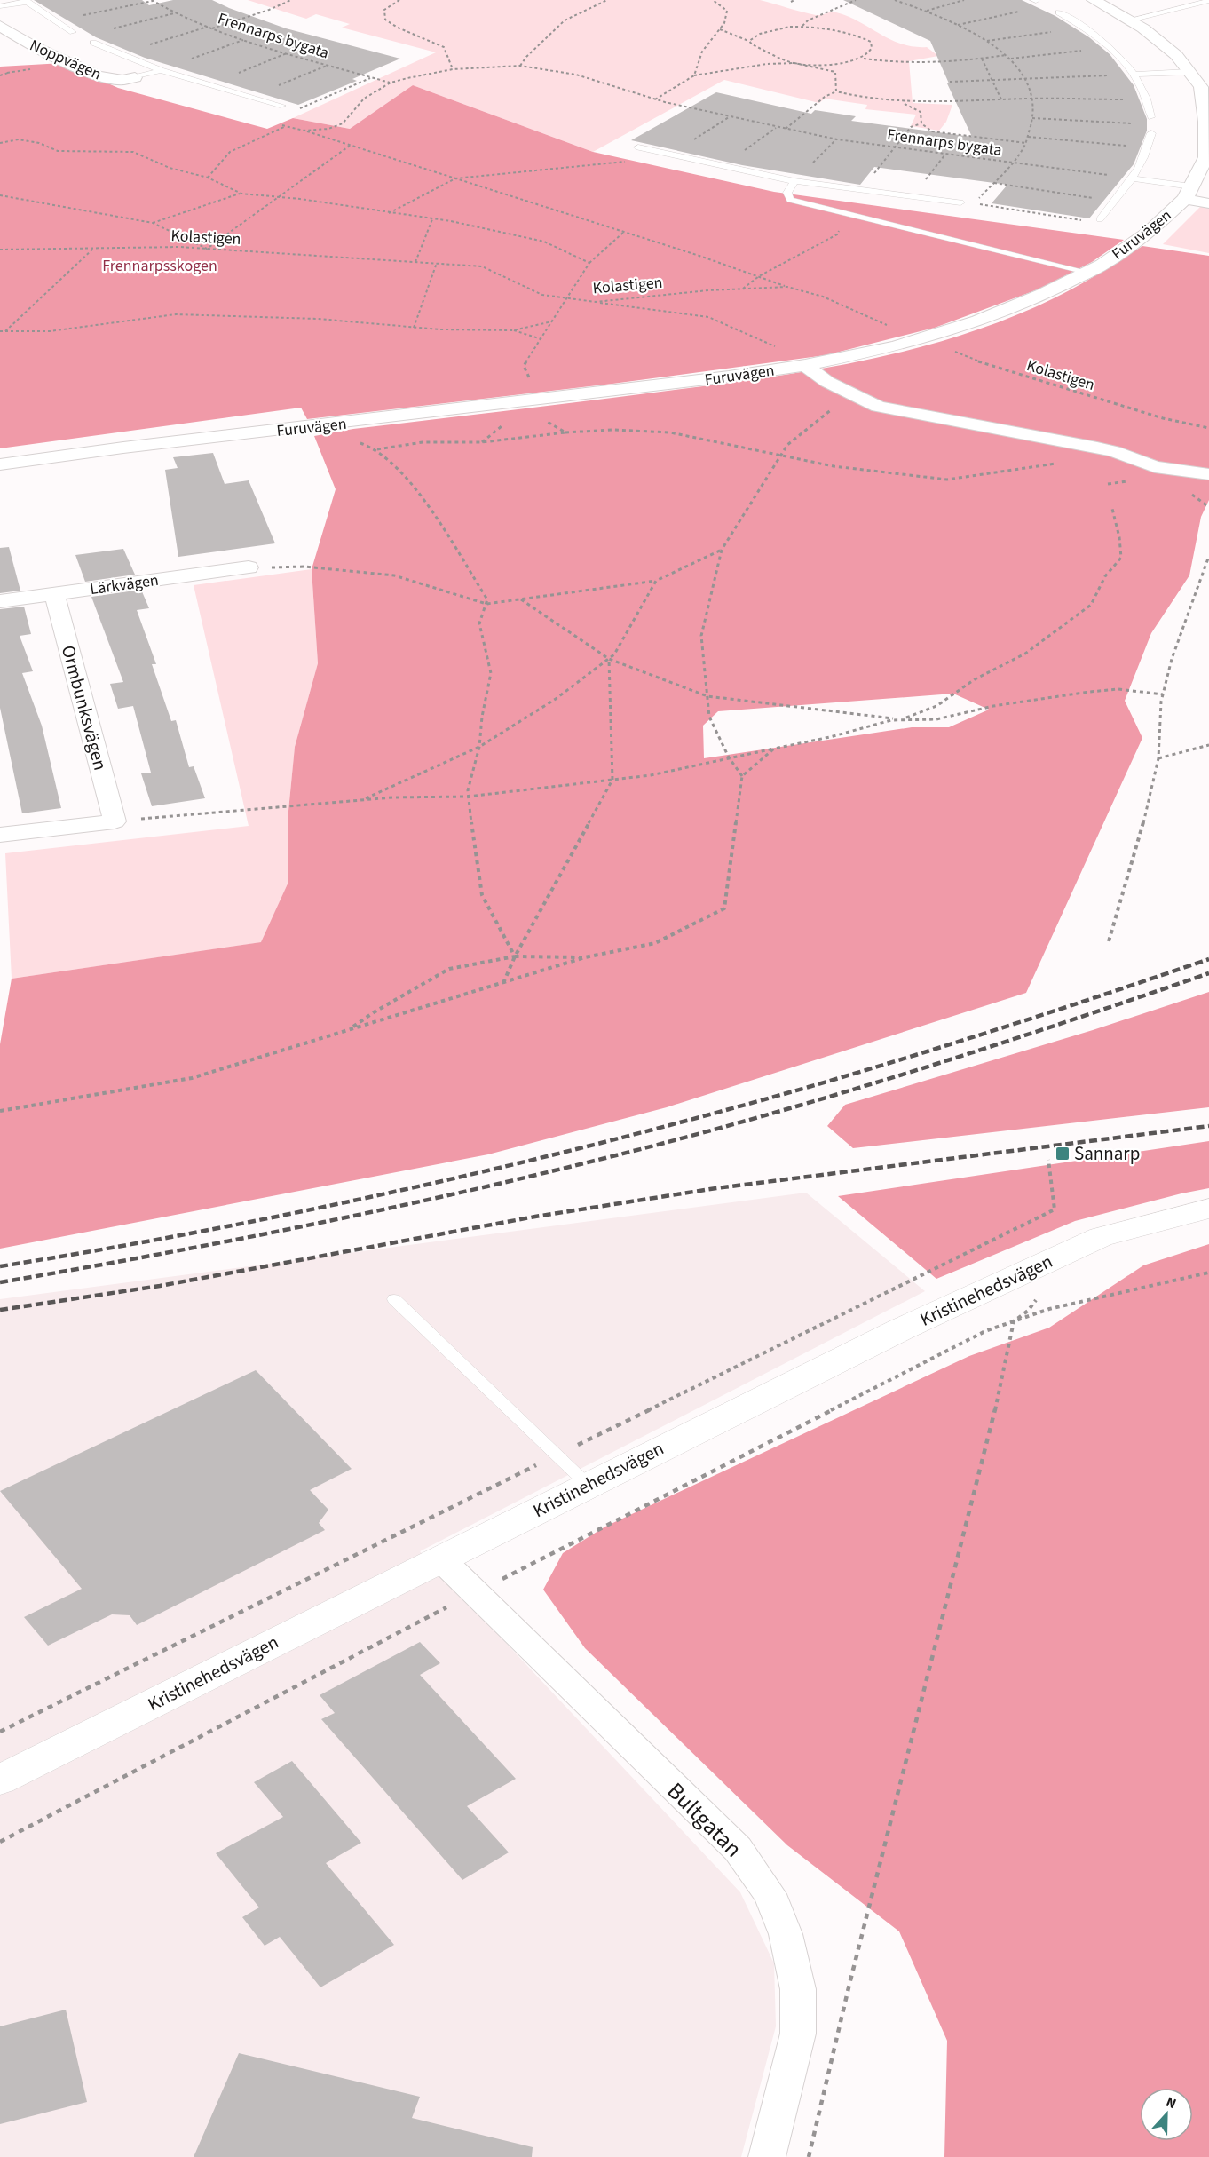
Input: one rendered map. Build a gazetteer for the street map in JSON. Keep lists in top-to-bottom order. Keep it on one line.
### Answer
{"streets":{"street":["Noppvägen","Furuvägen","Lärkvägen","Ormbunksvägen","Kristinehedsvägen","Bultgatan"],"path":["Frennarps bygata","Kolastigen"]},"crossings":[["Furuvägen","Kolastigen"],["Lärkvägen","Ormbunksvägen"],["Kristinehedsvägen","Bultgatan"]],"parks":["Frennarpsskogen"],"places":{"transit":["Sannarp"]},"north":"top"}
